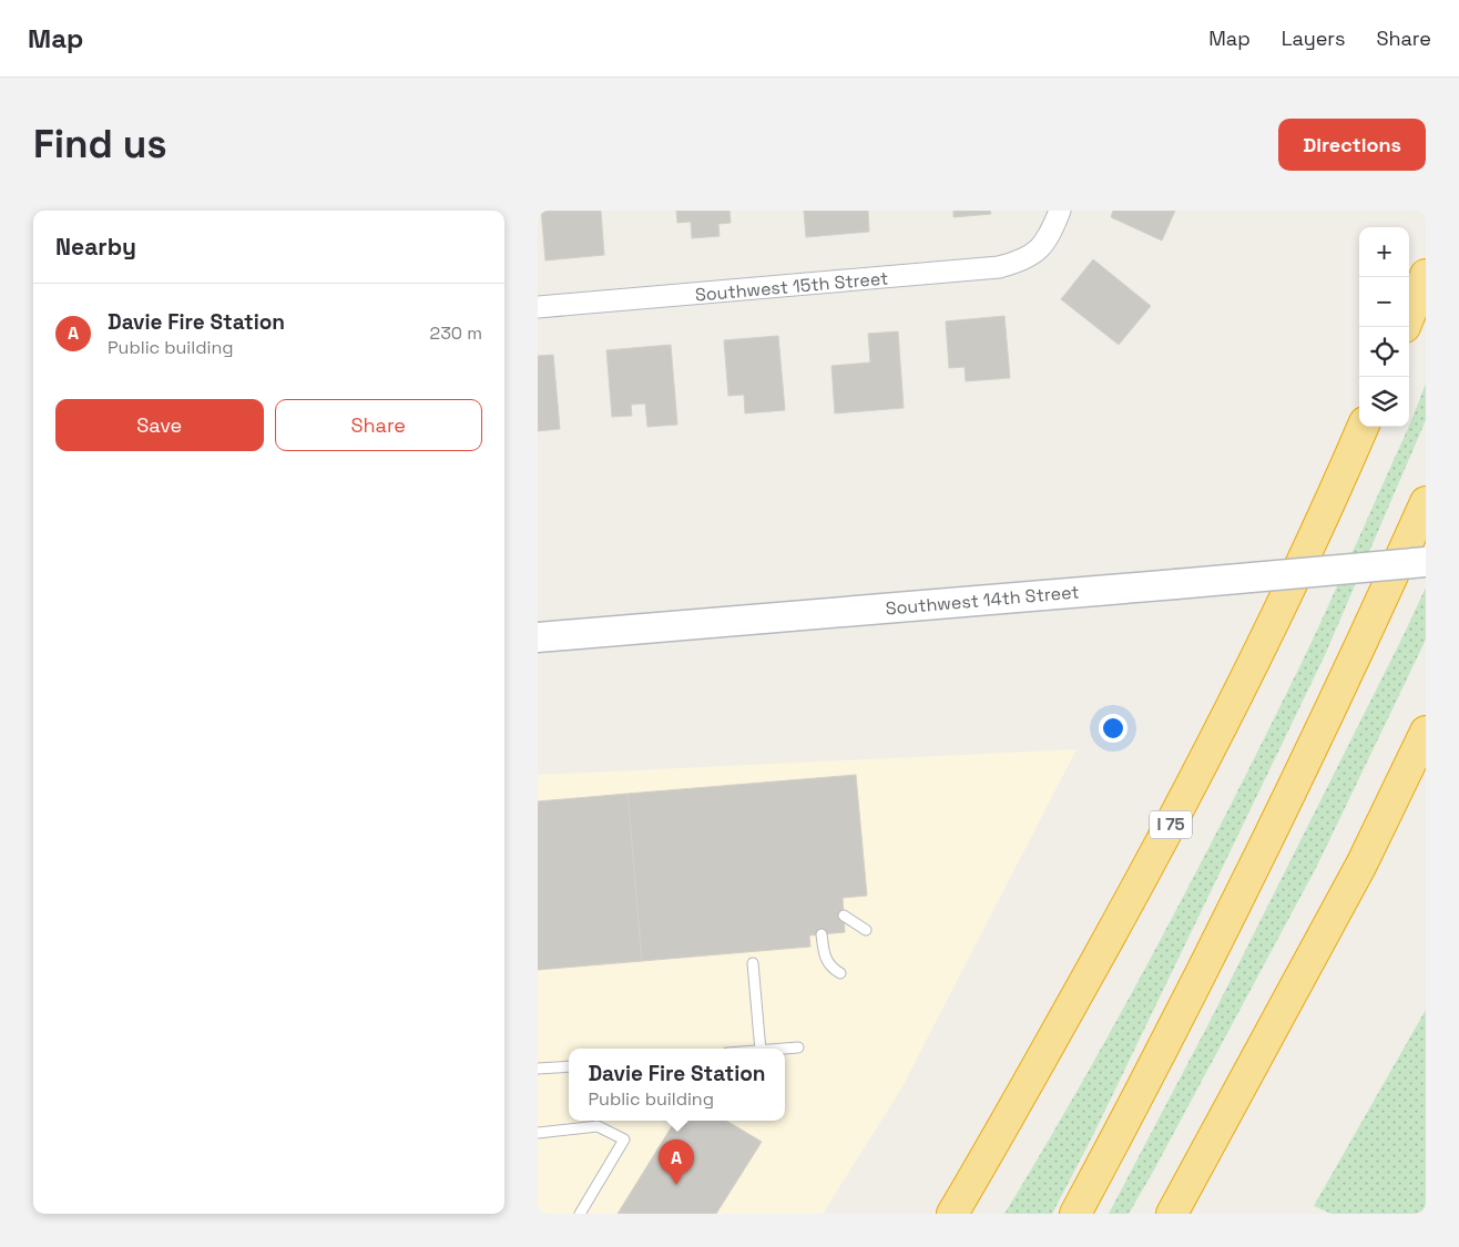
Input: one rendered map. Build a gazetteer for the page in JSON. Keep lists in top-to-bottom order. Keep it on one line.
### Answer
{"streets":{"highway":["I 75"],"street":["Southwest 15th Street","Southwest 14th Street"]},"page":{"header":"Map","nav":["Map","Layers","Share"],"buttons":["Directions",["Save","Share"]],"title":"Find us","heading":"Nearby","map_buttons":["+","−"],"list":[{"mark":"A","name":"Davie Fire Station","note":"Public building","value":"230 m"}],"popup":["Davie Fire Station","Public building"],"pins":"A"}}
